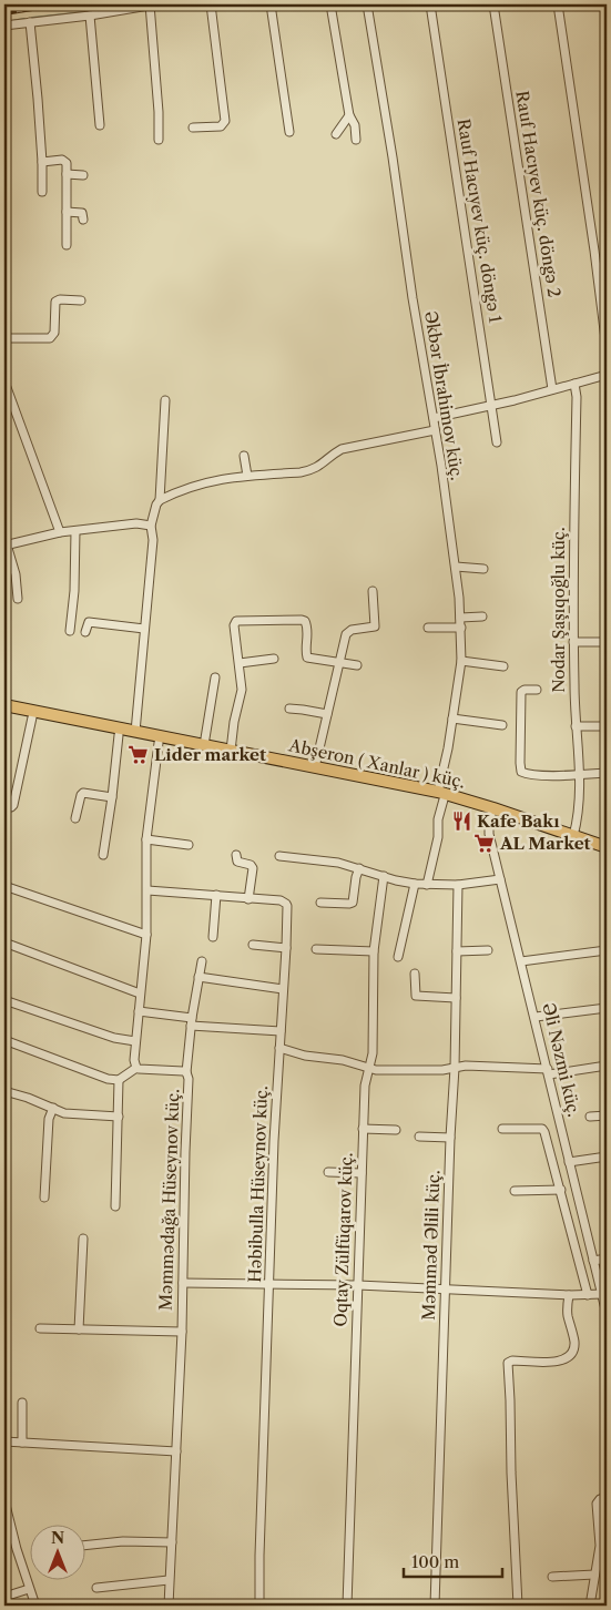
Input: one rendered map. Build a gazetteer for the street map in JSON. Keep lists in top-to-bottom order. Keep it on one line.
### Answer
{"streets":{"main road":["Abşeron ( Xanlar ) küç."],"street":["Rauf Hacıyev küç. döngə 2","Rauf Hacıyev küç. döngə 1","Əkbər İbrahimov küç.","Nodar Şaşıqoğlu küç.","Əli Nəzmi küç.","Həbibulla Hüseynov küç.","Məmmədağa Hüseynov küç.","Oqtay Zülfüqarov küç.","Məmməd Əlili küç."]},"crossings":[["Əkbər İbrahimov küç.","Abşeron ( Xanlar ) küç."]],"places":{"supermarket":["Lider market","AL Market"],"restaurant":["Kafe Bakı"]},"scale_bar":"100 m","north":"top"}
